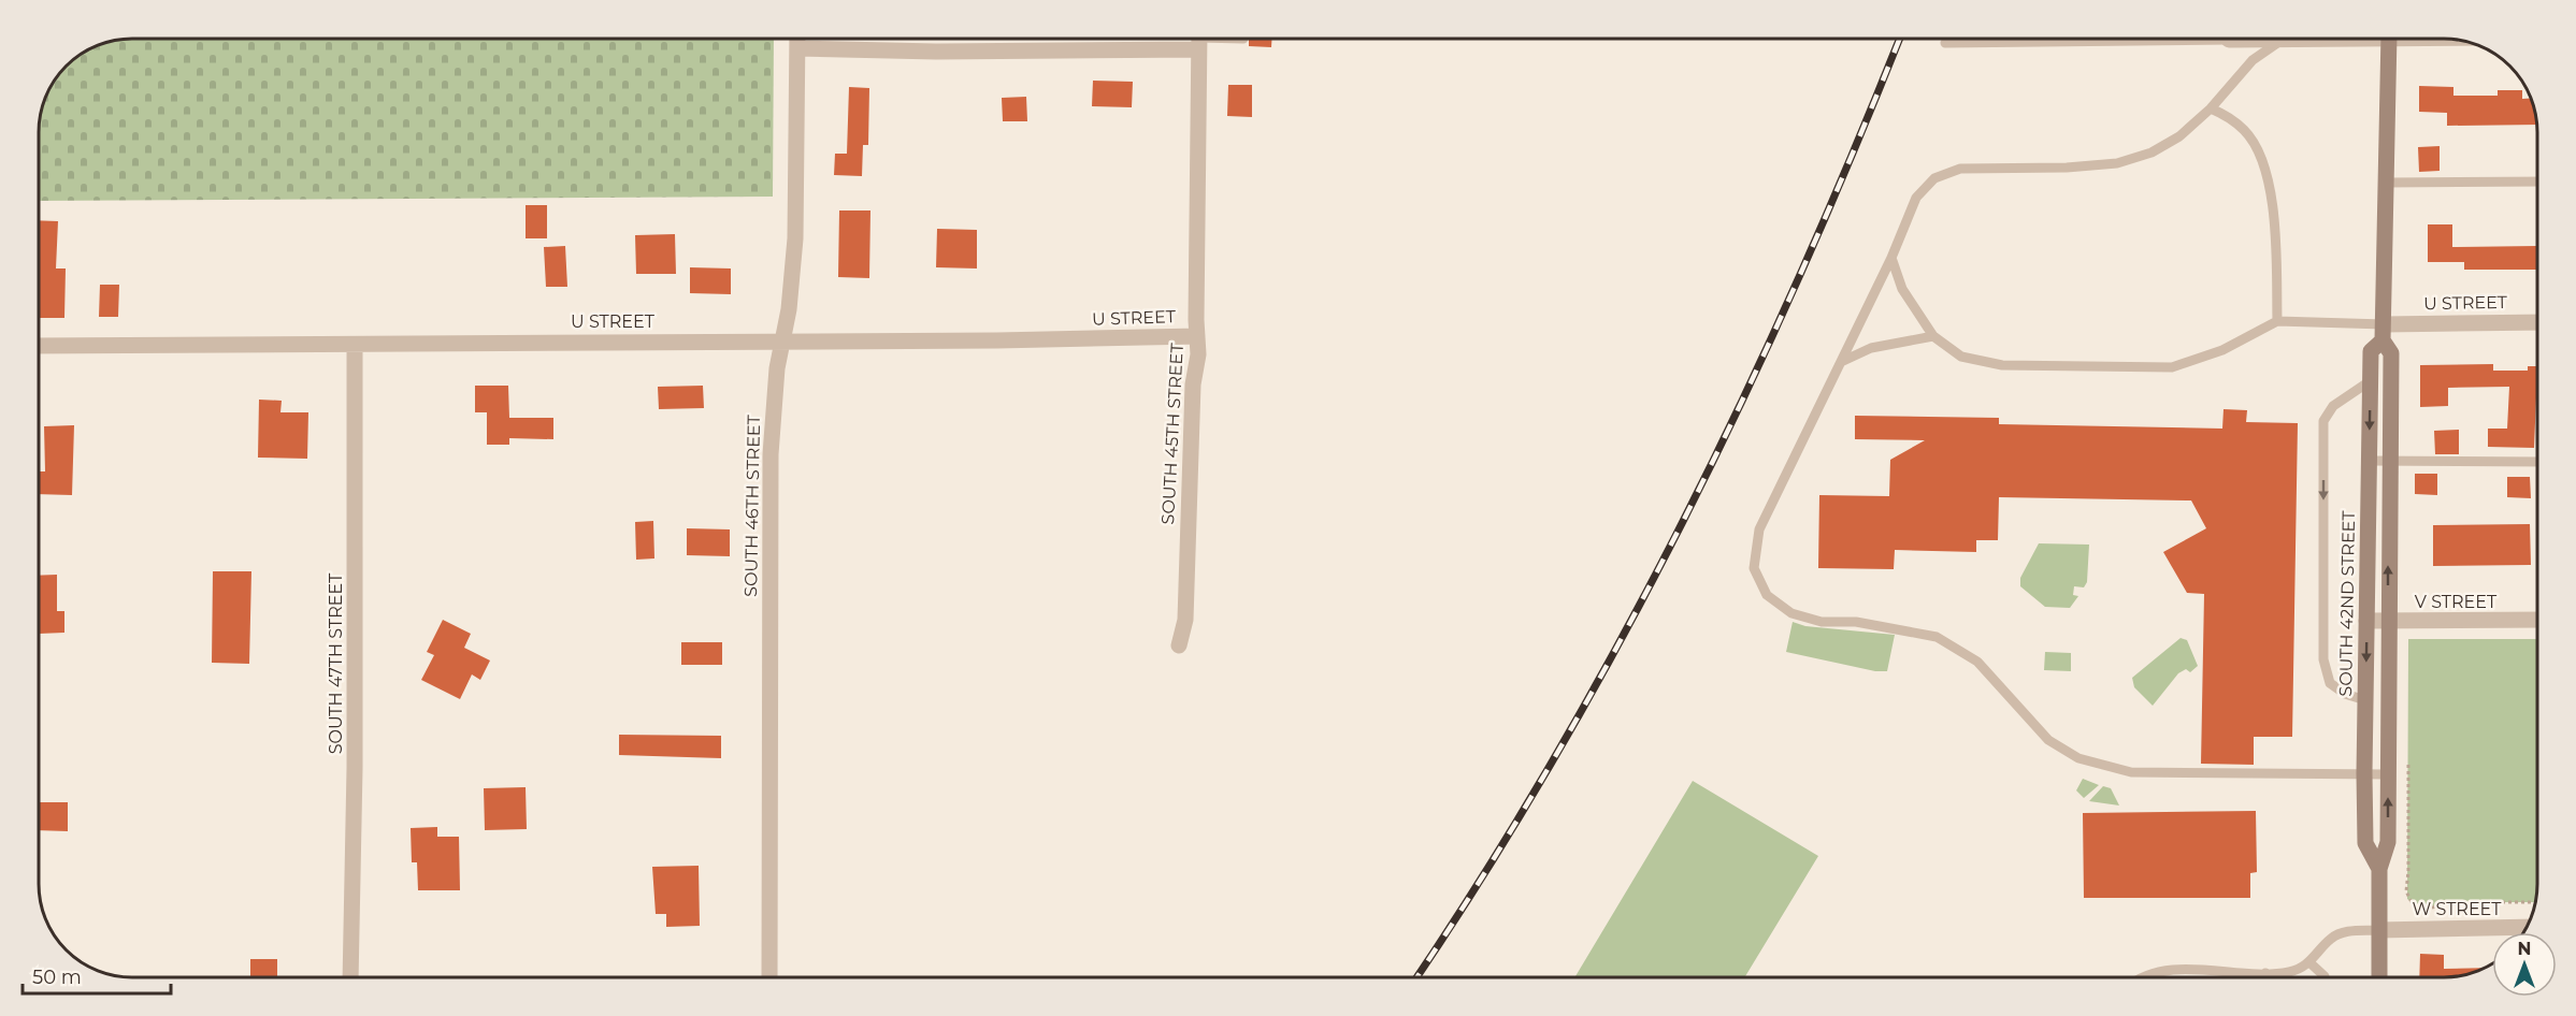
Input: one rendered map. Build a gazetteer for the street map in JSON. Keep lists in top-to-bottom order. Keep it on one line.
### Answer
{"streets":{"street":["U STREET","SOUTH 45TH STREET","SOUTH 46TH STREET","V STREET","SOUTH 42ND STREET","SOUTH 47TH STREET","W STREET"]},"crossings":[["U STREET","SOUTH 45TH STREET"],["U STREET","SOUTH 46TH STREET"],["U STREET","SOUTH 42ND STREET"],["U STREET","SOUTH 47TH STREET"],["V STREET","SOUTH 42ND STREET"],["SOUTH 42ND STREET","W STREET"]],"scale_bar":"50 m","north":"top"}
